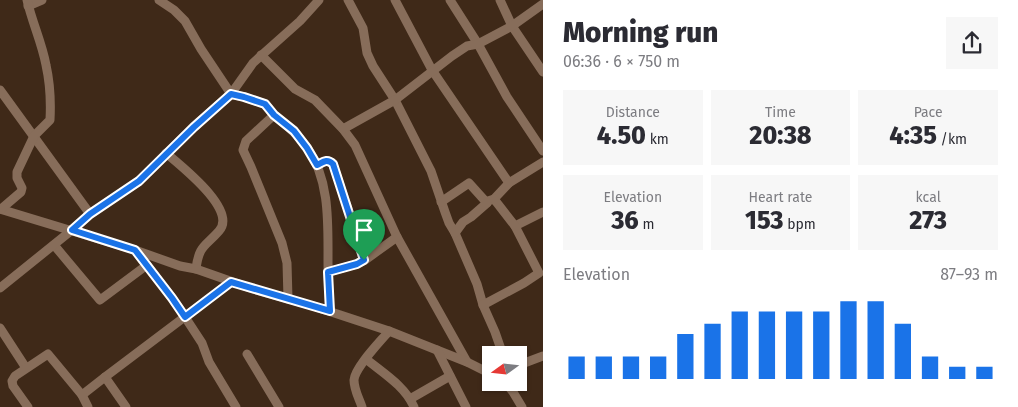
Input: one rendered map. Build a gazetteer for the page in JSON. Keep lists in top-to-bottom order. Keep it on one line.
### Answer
{"north":"left","page":{"heading":["Morning run","06:36 · 6 × 750 m"],"stats":[["Distance","4.50 km"],["Time","20:38"],["Pace","4:35 /km"],["Elevation","36 m"],["Heart rate","153 bpm"],["kcal","273"]],"chart":["Elevation","87–93 m"]}}
